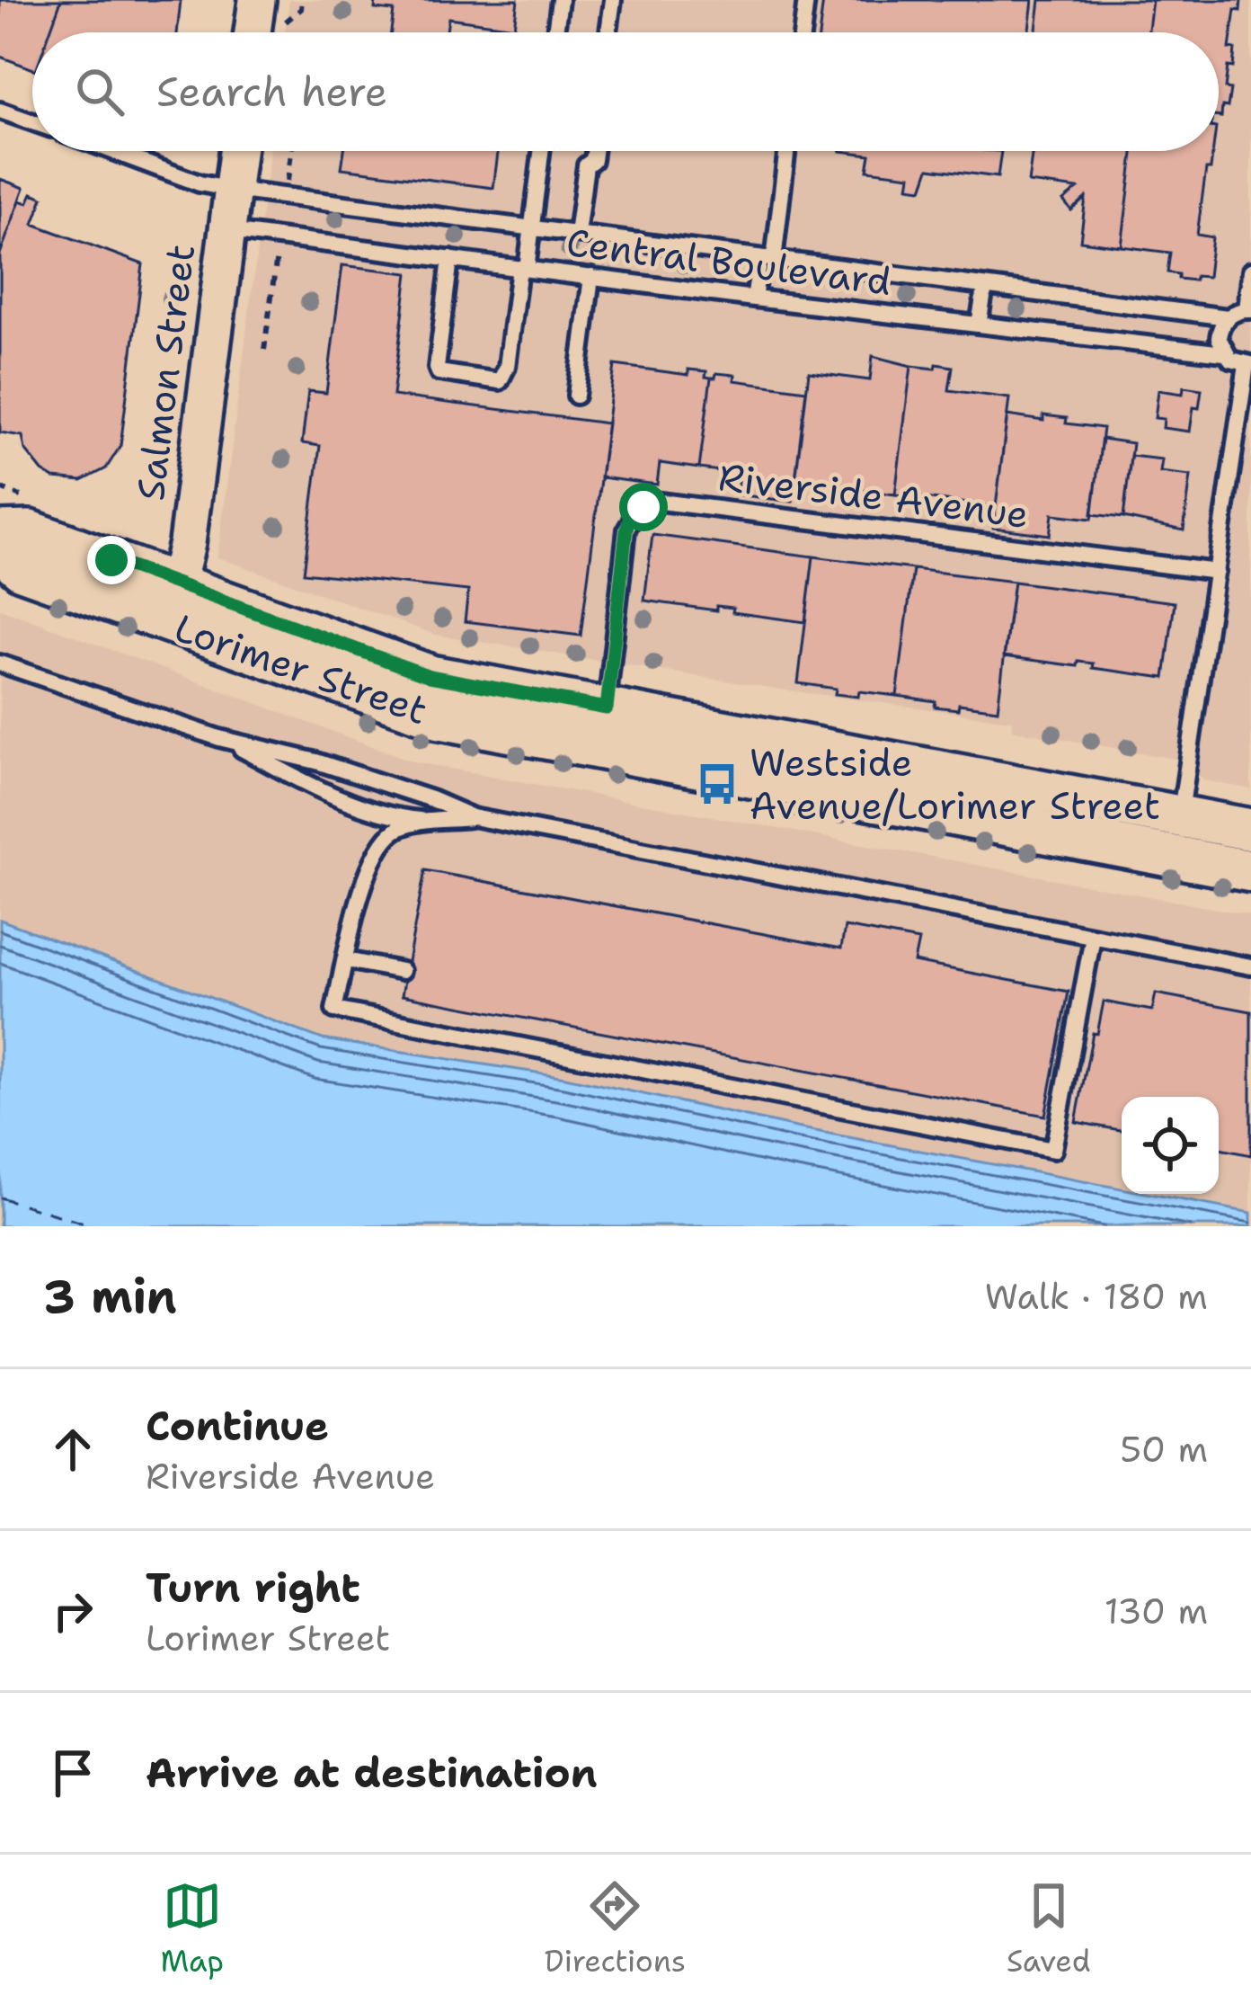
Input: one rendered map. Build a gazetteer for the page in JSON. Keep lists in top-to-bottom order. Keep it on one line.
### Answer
{"streets":{"main road":["Lorimer Street"],"street":["Salmon Street"],"lane":["Central Boulevard","Riverside Avenue"]},"crossings":[["Central Boulevard","Salmon Street"],["Salmon Street","Lorimer Street"],["Riverside Avenue","Lorimer Street"]],"places":{"bus stop":["Westside Avenue/Lorimer Street"]},"page":{"search":"Search here","heading":["3 min","Walk · 180 m"],"list":[["Continue","Riverside Avenue","50 m"],["Turn right","Lorimer Street","130 m"],"Arrive at destination"],"nav":["Map","Directions","Saved"]}}
